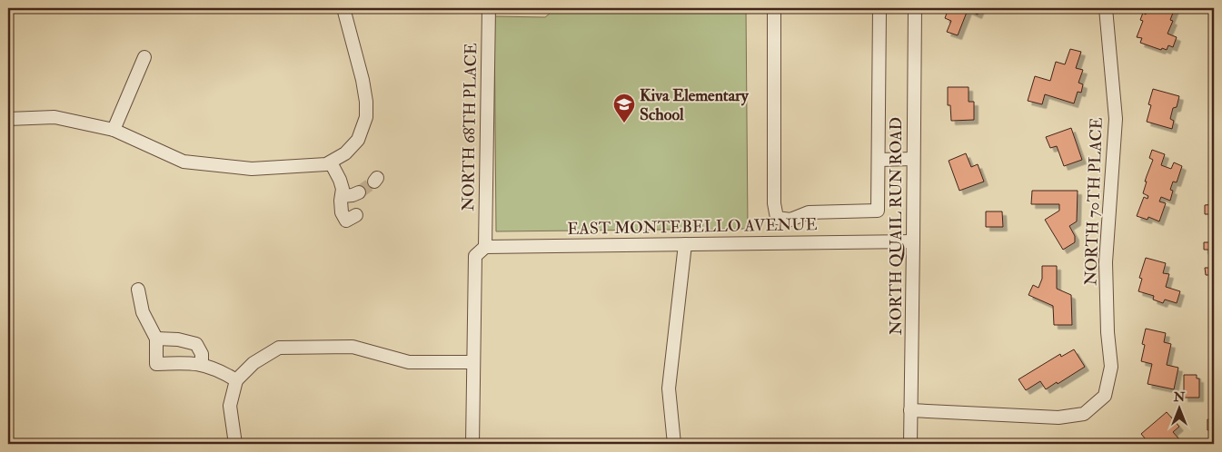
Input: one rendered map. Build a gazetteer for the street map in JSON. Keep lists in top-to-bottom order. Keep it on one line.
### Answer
{"streets":{"street":["NORTH 68TH PLACE","NORTH 70TH PLACE","NORTH QUAIL RUN ROAD","EAST MONTEBELLO AVENUE"]},"crossings":[["NORTH 68TH PLACE","EAST MONTEBELLO AVENUE"],["NORTH 70TH PLACE","NORTH QUAIL RUN ROAD"],["NORTH QUAIL RUN ROAD","EAST MONTEBELLO AVENUE"]],"places":{"school or university":["Kiva Elementary School"]},"north":"top"}
